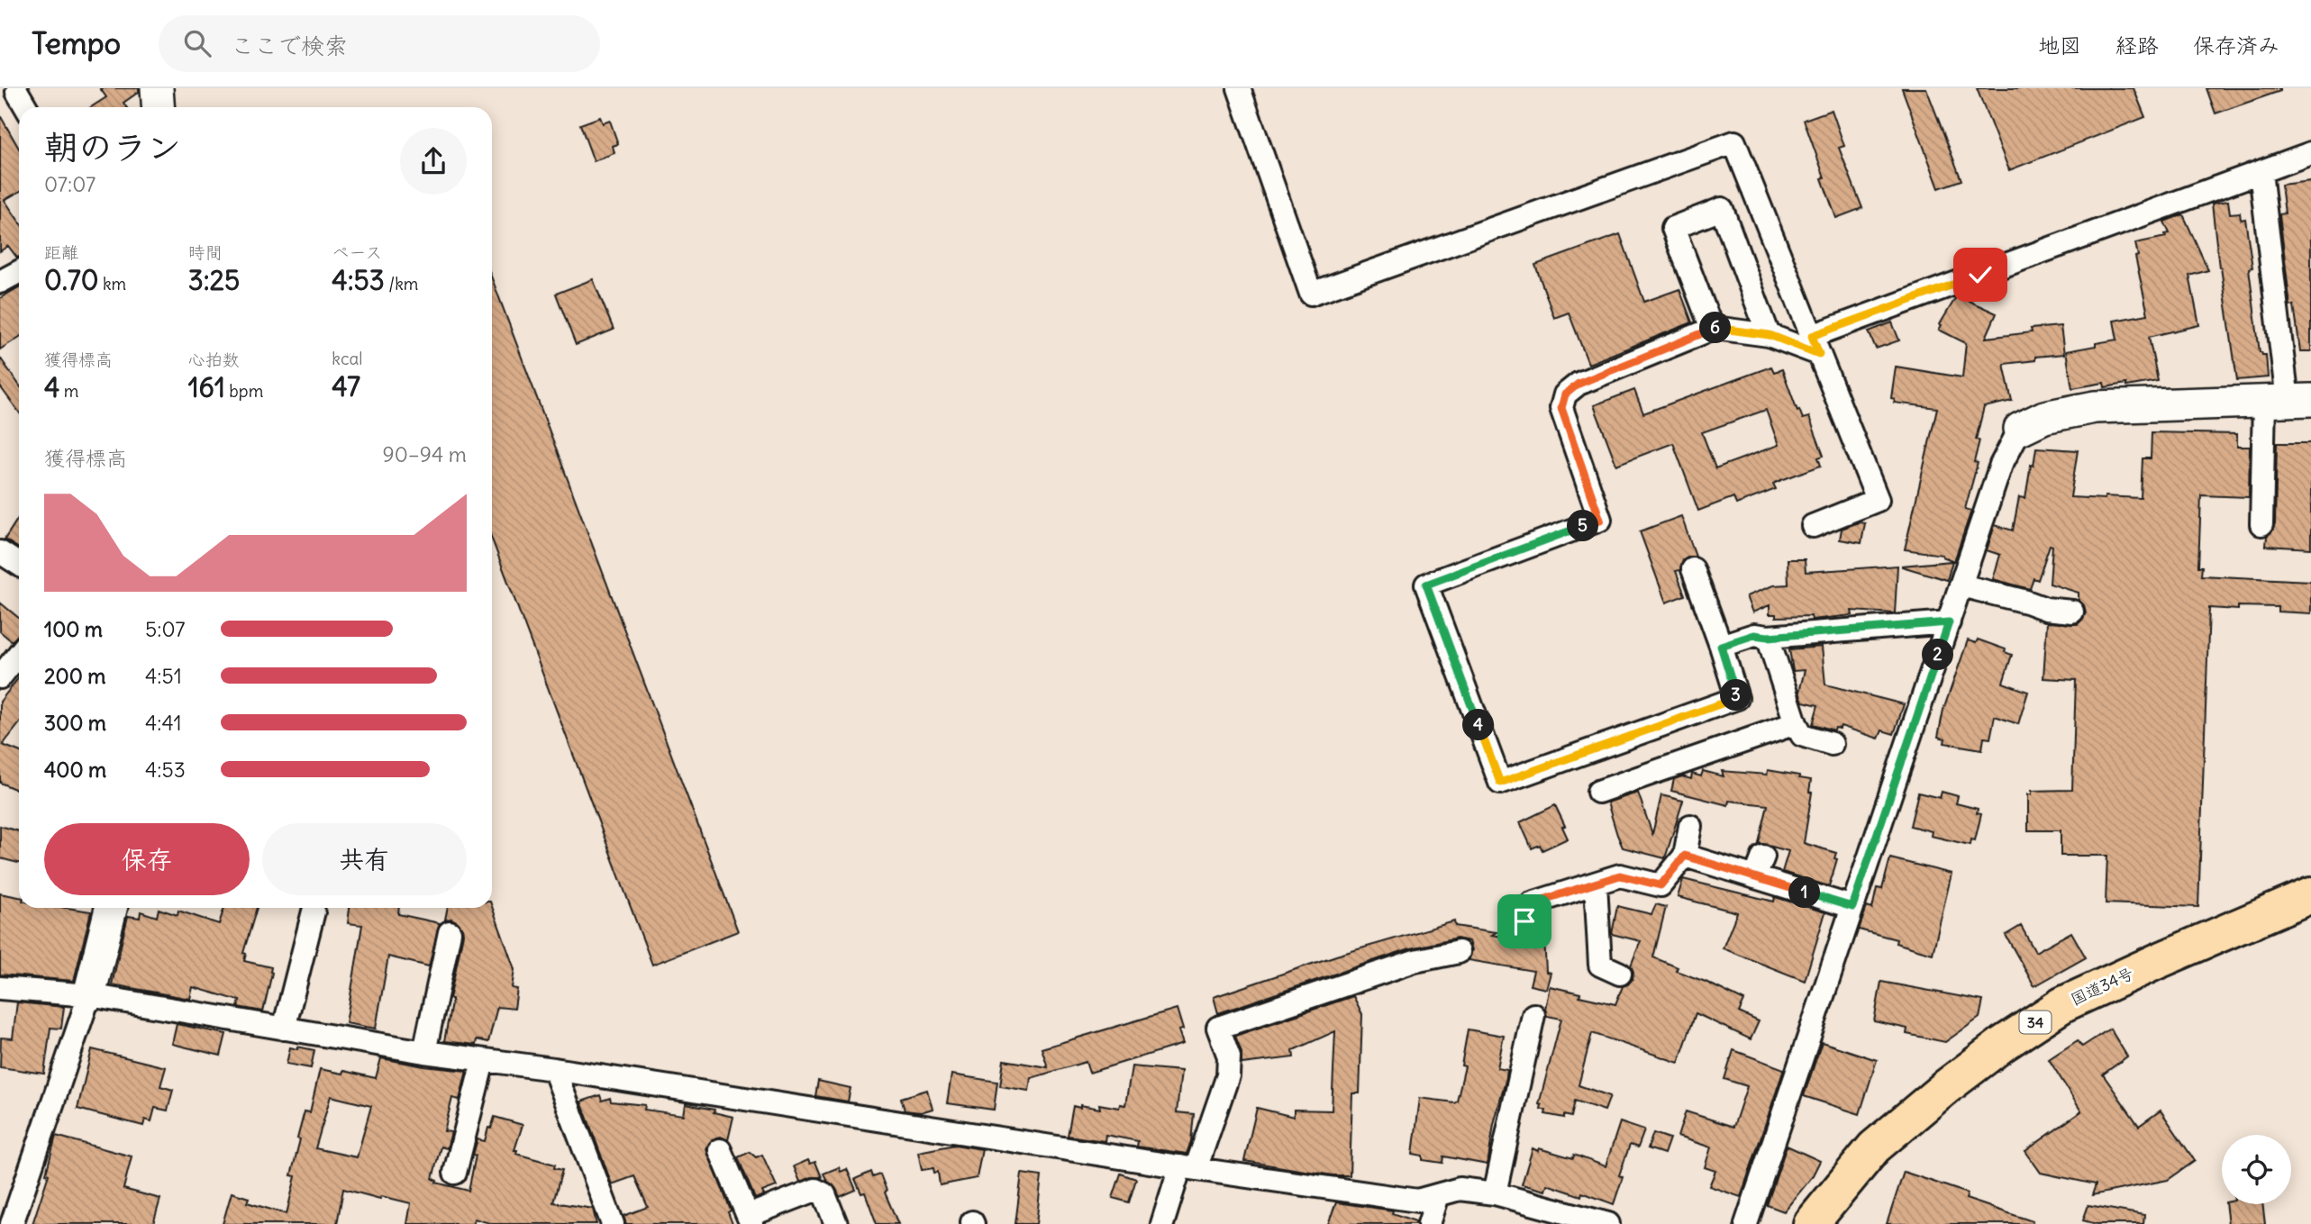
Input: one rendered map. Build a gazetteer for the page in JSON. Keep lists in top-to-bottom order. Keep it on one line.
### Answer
{"streets":{"highway":["国道34号","34"]},"page":{"header":"Tempo","search":"ここで検索","nav":["地図","経路","保存済み"],"heading":["朝のラン","07:07"],"stats":[["距離","0.70 km"],["時間","3:25"],["ペース","4:53 /km"],["獲得標高","4 m"],["心拍数","161 bpm"],["kcal","47"]],"pins":["6","5","2","3","4","1"],"chart":["獲得標高","90–94 m"],"list":[{"name":"100 m","note":"5:07"},{"name":"200 m","note":"4:51"},{"name":"300 m","note":"4:41"},{"name":"400 m","note":"4:53"}],"buttons":["保存","共有"]}}
